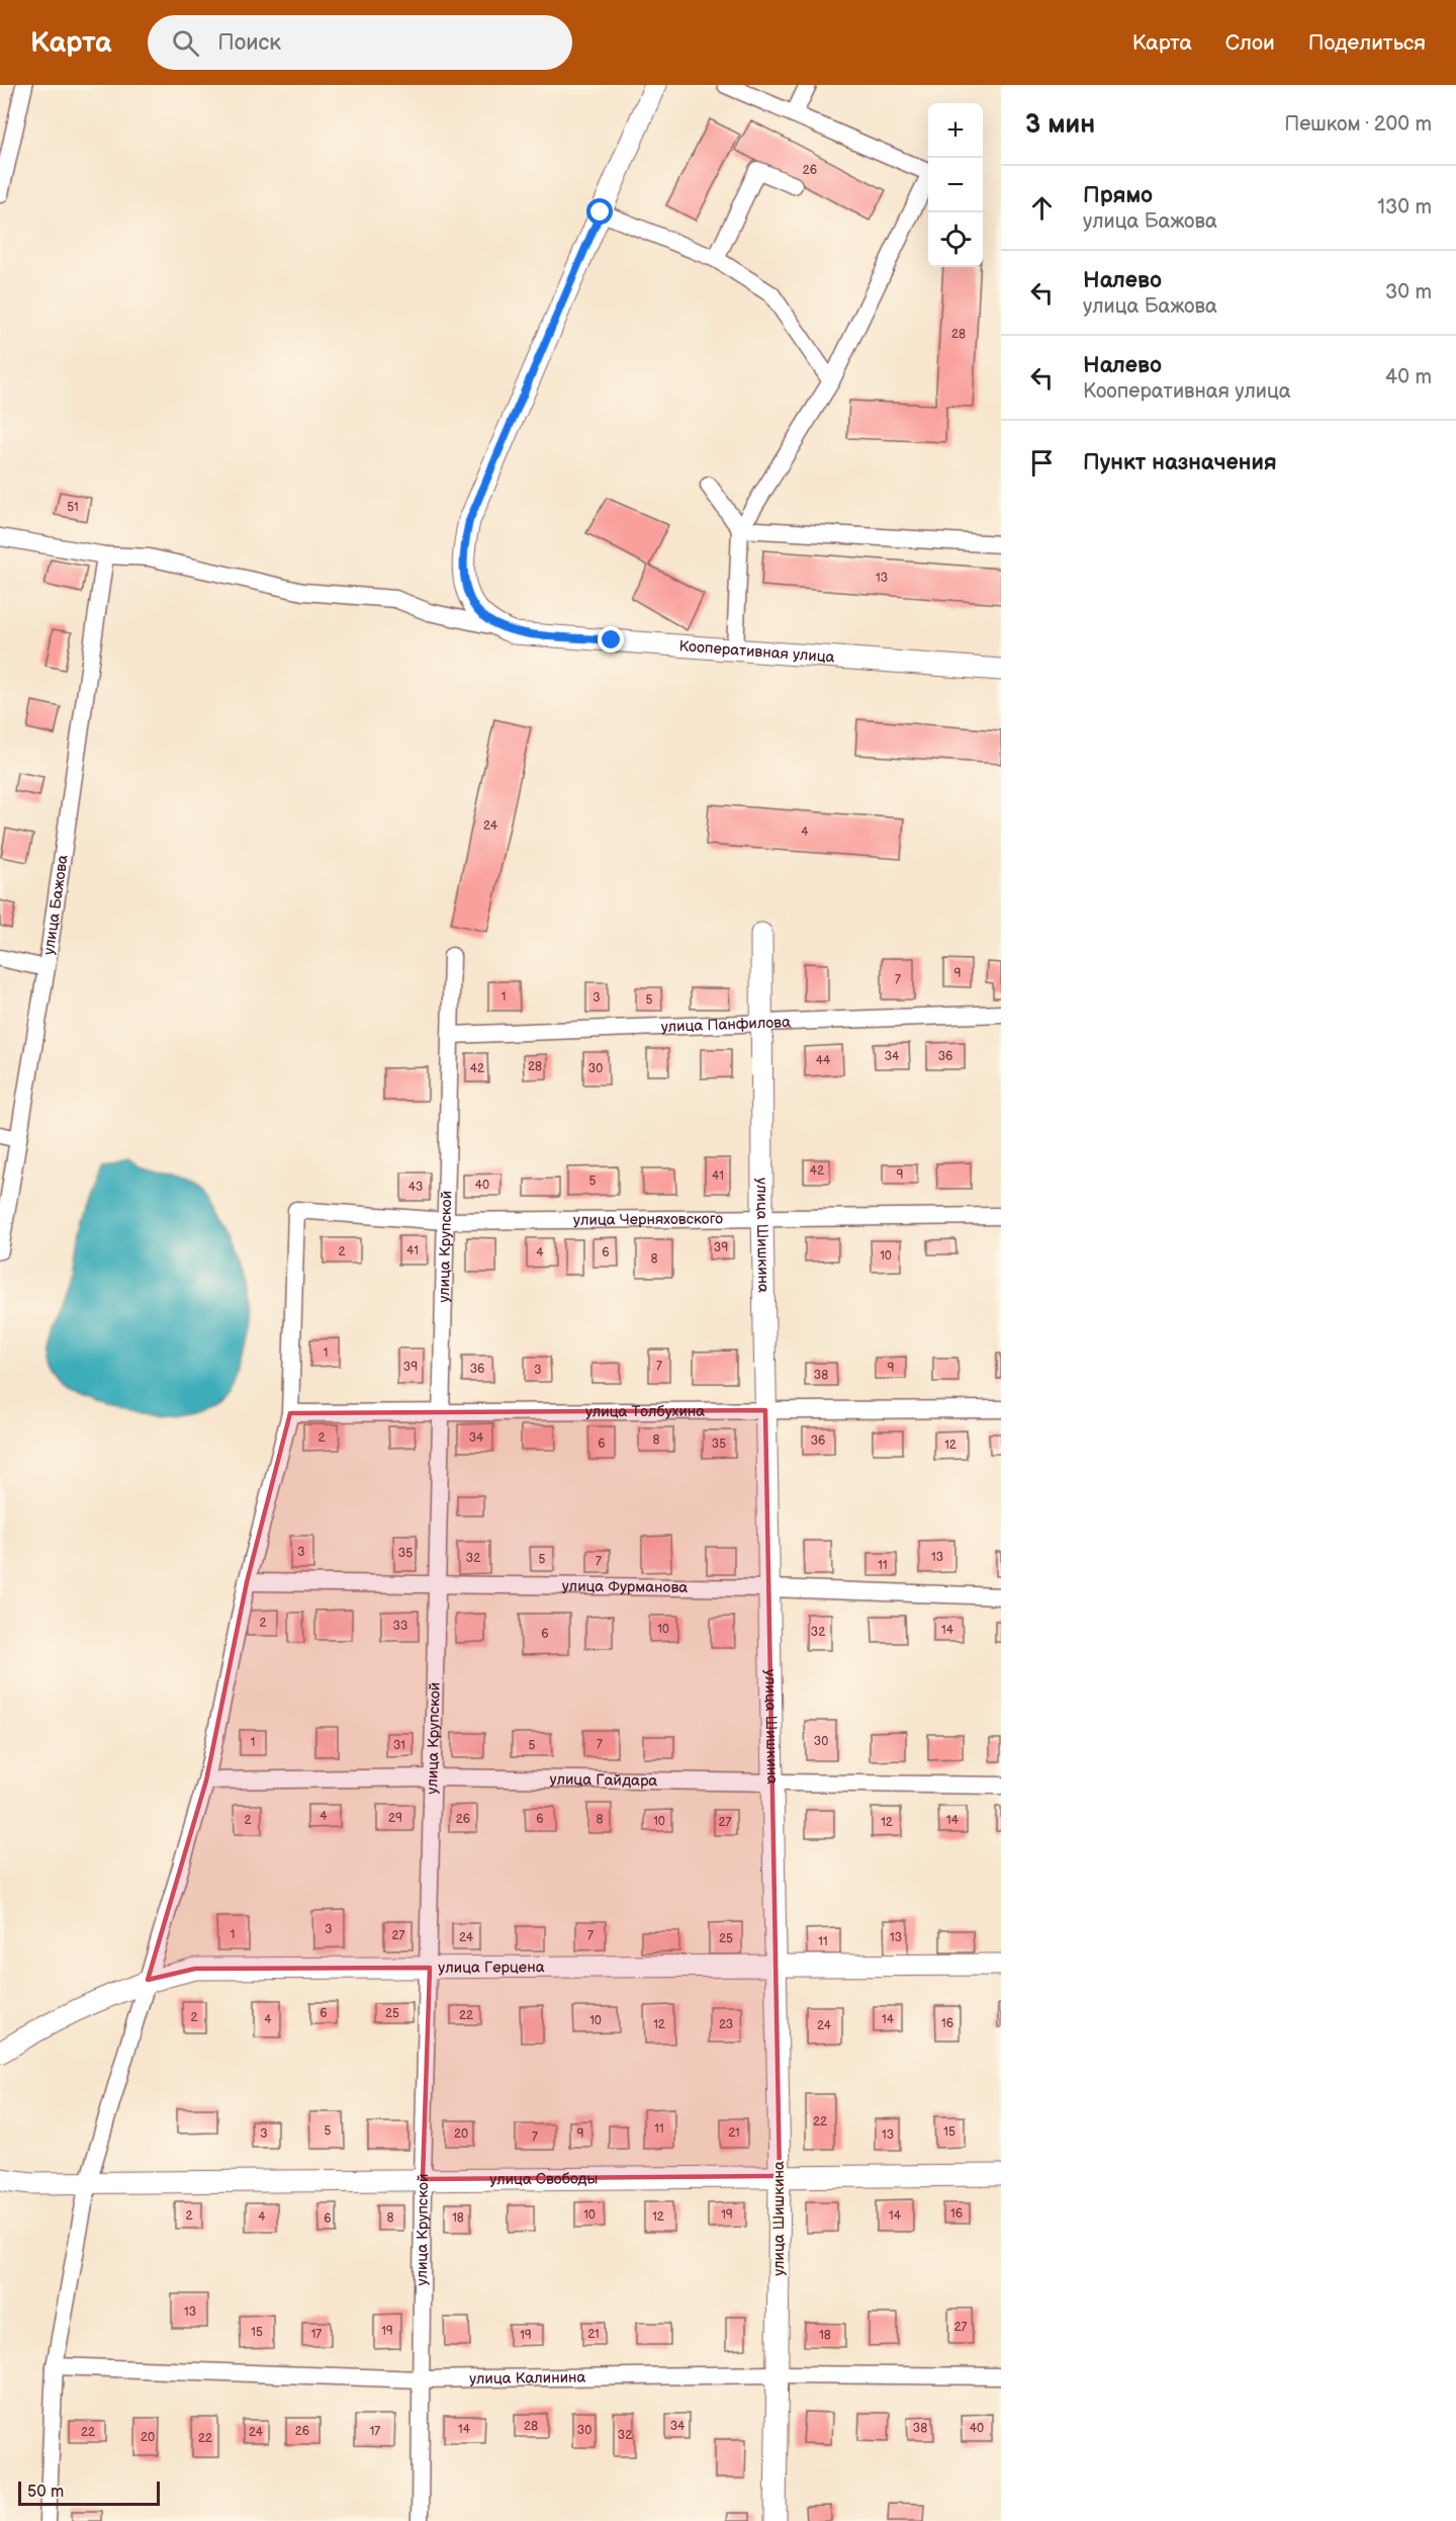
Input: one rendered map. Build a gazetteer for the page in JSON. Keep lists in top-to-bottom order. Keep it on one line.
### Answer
{"streets":{"street":["Кооперативная улица","улица Бажова","улица Панфилова","улица Черняховского","улица Шишкина","улица Крупской","улица Толбухина","улица Фурманова","улица Гайдара","улица Герцена","улица Свободы","улица Калинина"]},"crossings":[["улица Панфилова","улица Шишкина"],["улица Панфилова","улица Крупской"],["улица Черняховского","улица Шишкина"],["улица Черняховского","улица Крупской"],["улица Черняховского","улица Толбухина"],["улица Шишкина","улица Толбухина"],["улица Шишкина","улица Фурманова"],["улица Шишкина","улица Гайдара"],["улица Шишкина","улица Герцена"],["улица Шишкина","улица Свободы"],["улица Шишкина","улица Калинина"],["улица Крупской","улица Толбухина"],["улица Крупской","улица Фурманова"],["улица Крупской","улица Гайдара"],["улица Крупской","улица Герцена"],["улица Крупской","улица Свободы"],["улица Крупской","улица Калинина"]],"house_numbers":["26","28","51","13","24","4","9","7","1","3","5","34","36","44","28","42","30","42","9","41","5","40","43","39","41","2","4","6","10","8","1","7","39","9","36","3","38","2","34","8","36","6","35","12","3","35","13","32","5","7","11","2","33","10","14","32","6","30","1","7","31","5","4","29","26","6","8","2","14","10","27","12","3","1","27","7","24","13","25","11","6","25","22","2","4","14","10","16","12","23","24","22","11","5","15","21","3","20","9","13","7","16","10","19","2","14","4","12","8","18","6","13","27","19","15","17","21","19","18","28","34","38","40","14","30","26","17","22","24","32","20","22"],"scale_bar":"50 m","page":{"header":"Карта","search":"Поиск","nav":["Карта","Слои","Поделиться"],"heading":["3 мин","Пешком · 200 m"],"map_buttons":["+","−"],"list":[["Прямо","улица Бажова","130 m"],["Налево","улица Бажова","30 m"],["Налево","Кооперативная улица","40 m"],"Пункт назначения"],"scale":"50 m"}}
